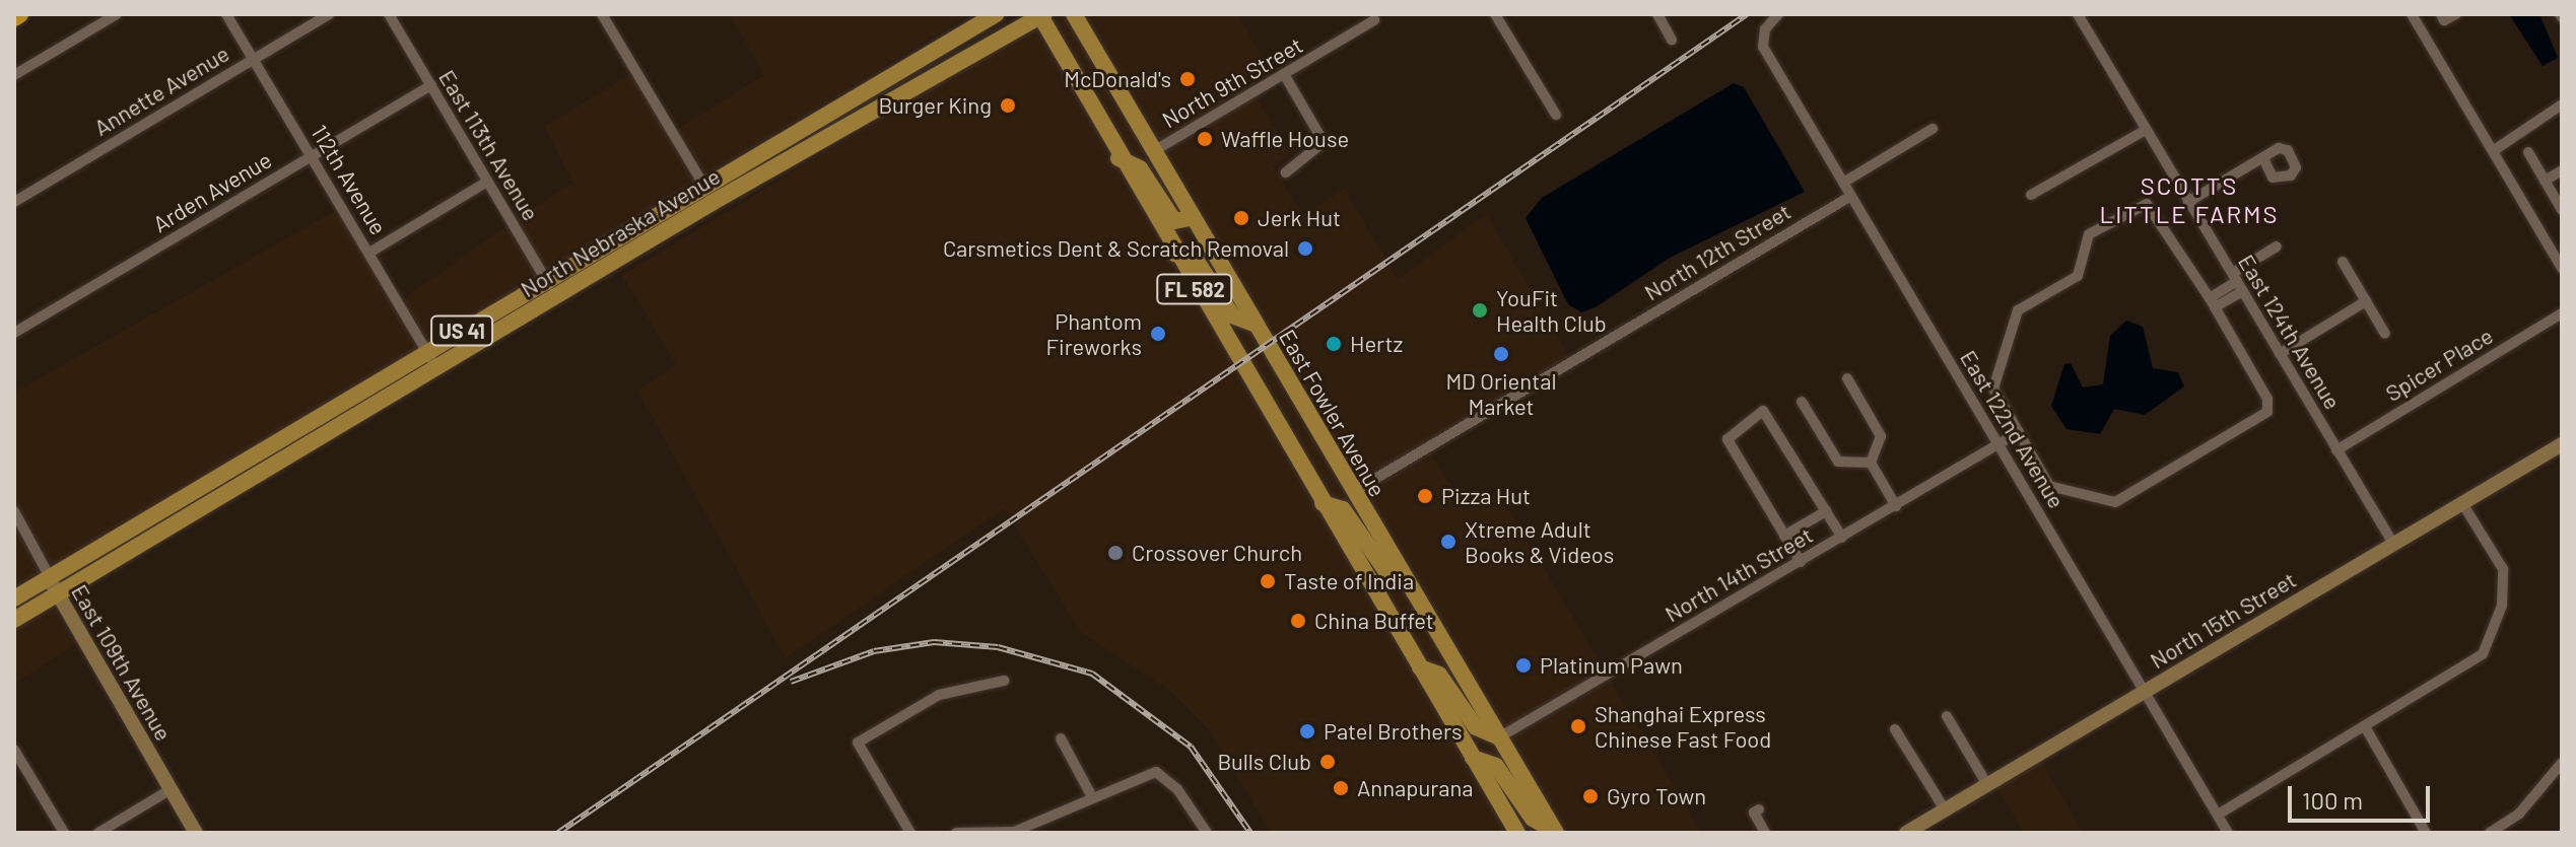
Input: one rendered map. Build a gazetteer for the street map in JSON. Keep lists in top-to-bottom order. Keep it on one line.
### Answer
{"streets":{"main road":["North Nebraska Avenue","FL 582","US 41","East Fowler Avenue"],"street":["North 9th Street","Annette Avenue","East 113th Avenue","112th Avenue","Arden Avenue","North 12th Street","East 124th Avenue","Spicer Place","East 122nd Avenue","North 14th Street","North 15th Street","East 109th Avenue"]},"crossings":[["North 9th Street","East Fowler Avenue"],["Annette Avenue","112th Avenue"],["East 113th Avenue","Arden Avenue"],["East 113th Avenue","North Nebraska Avenue"],["112th Avenue","Arden Avenue"],["112th Avenue","North Nebraska Avenue"],["North Nebraska Avenue","FL 582"],["North Nebraska Avenue","East 109th Avenue"],["North 12th Street","East Fowler Avenue"],["North 12th Street","East 122nd Avenue"],["East 124th Avenue","Spicer Place"],["East 124th Avenue","North 15th Street"],["East Fowler Avenue","North 14th Street"],["East 122nd Avenue","North 14th Street"],["East 122nd Avenue","North 15th Street"]],"districts":["SCOTTS LITTLE FARMS"],"places":["McDonald's","Burger King","Waffle House","Jerk Hut","Carsmetics Dent & Scratch Removal","YouFit Health Club","Phantom Fireworks","Hertz","MD Oriental Market","Pizza Hut","Xtreme Adult Books & Videos","Crossover Church","Taste of India","China Buffet","Platinum Pawn","Shanghai Express Chinese Fast Food","Patel Brothers","Bulls Club","Annapurana","Gyro Town"],"scale_bar":"100 m"}
